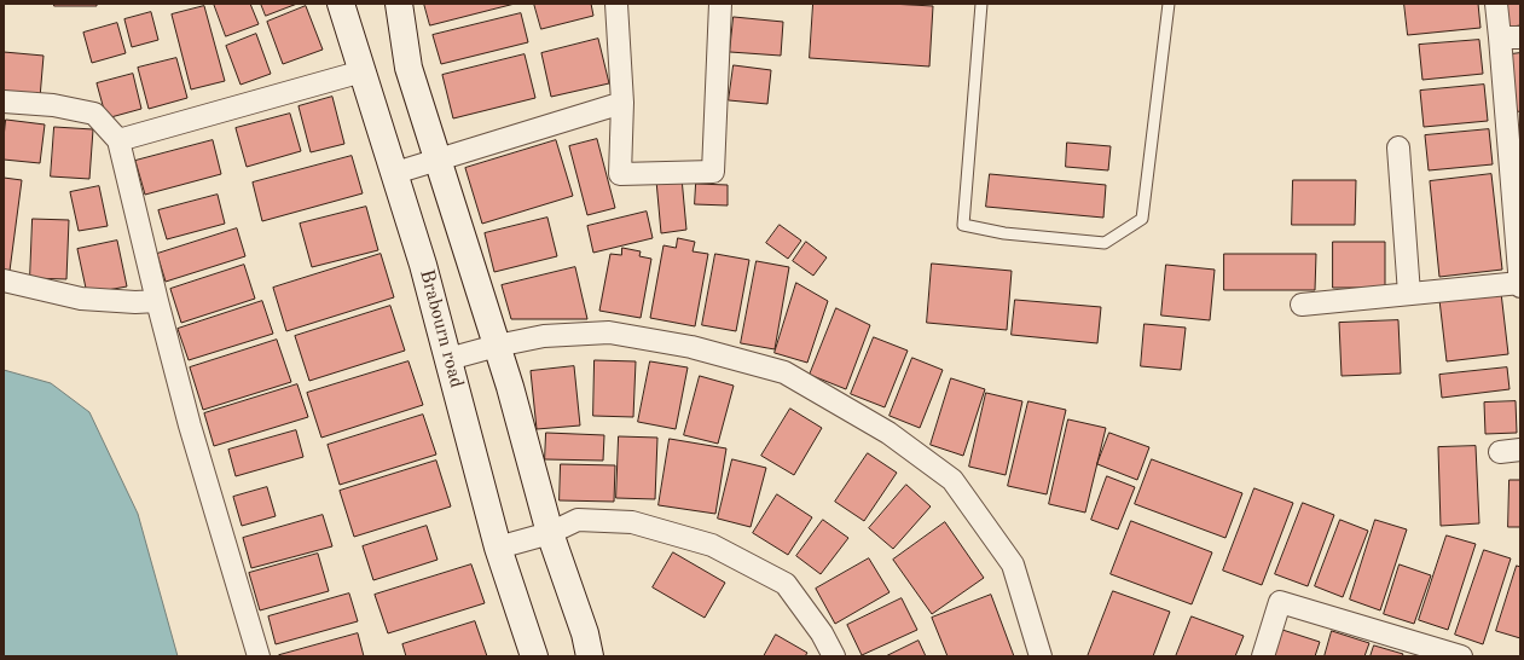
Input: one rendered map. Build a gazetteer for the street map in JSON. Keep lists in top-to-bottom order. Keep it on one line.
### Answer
{"streets":{"street":["Brabourn road"]}}
